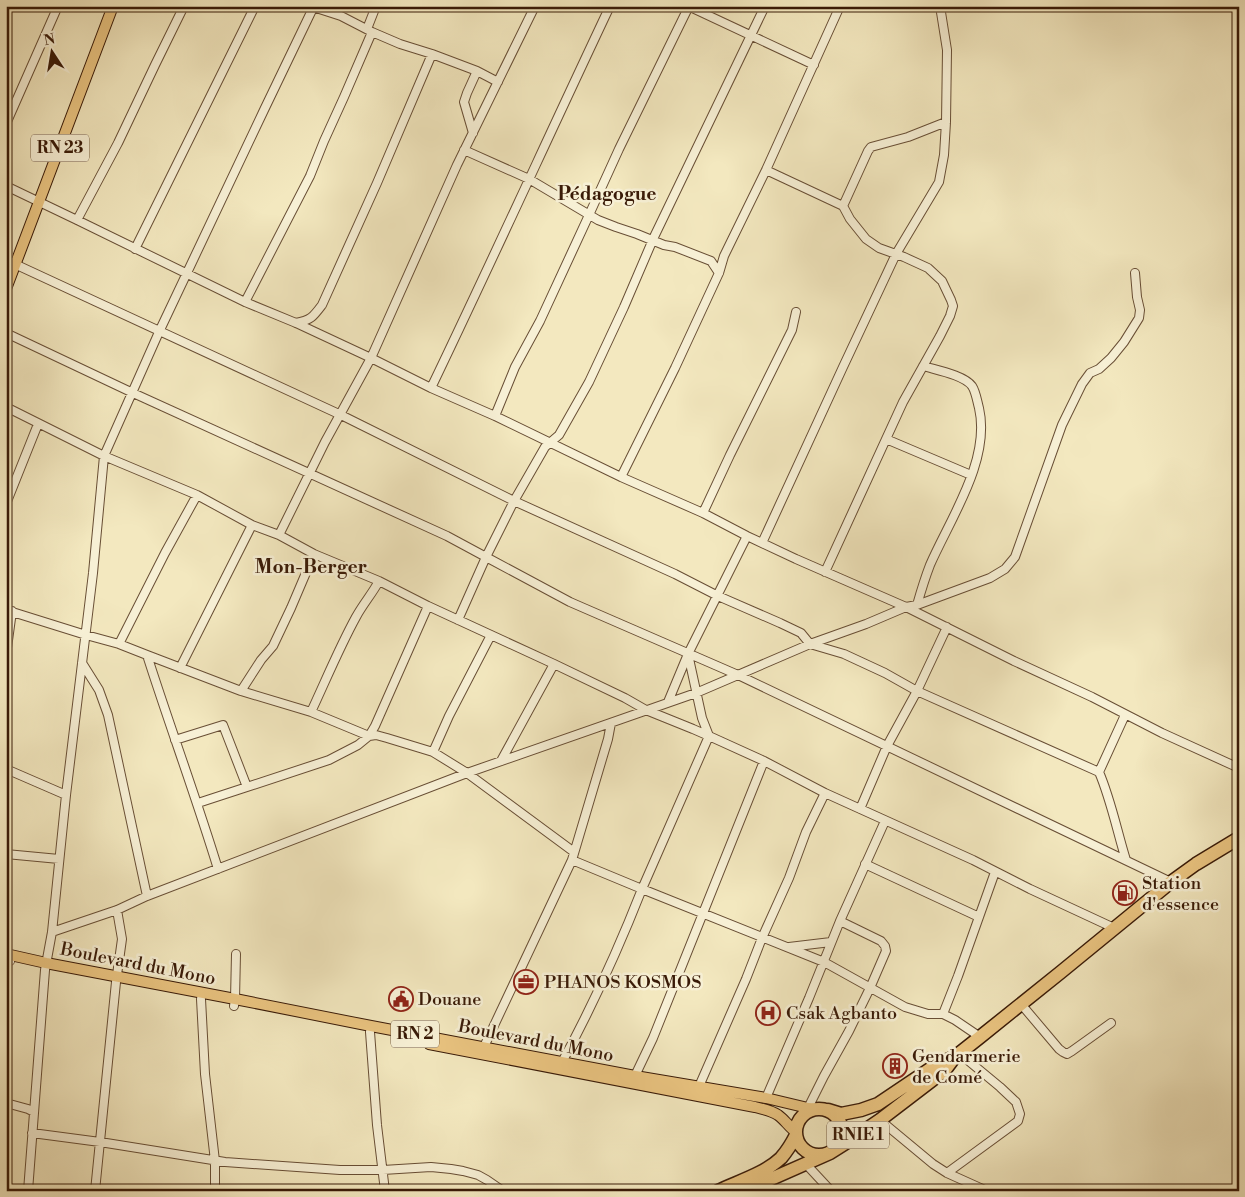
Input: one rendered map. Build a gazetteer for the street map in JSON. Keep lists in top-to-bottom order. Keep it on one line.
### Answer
{"streets":{"highway":["RNIE 1"],"main road":["RN 23","Boulevard du Mono","RN 2"]},"crossings":[["Boulevard du Mono","RNIE 1"]],"districts":["Pédagogue","Mon-Berger"],"places":{"fuel station":["Station d'essence"],"office":["PHANOS KOSMOS"],"public building":["Douane"],"hospital":["Csak Agbanto"],"building":["Gendarmerie de Comé"]},"north":"top"}
